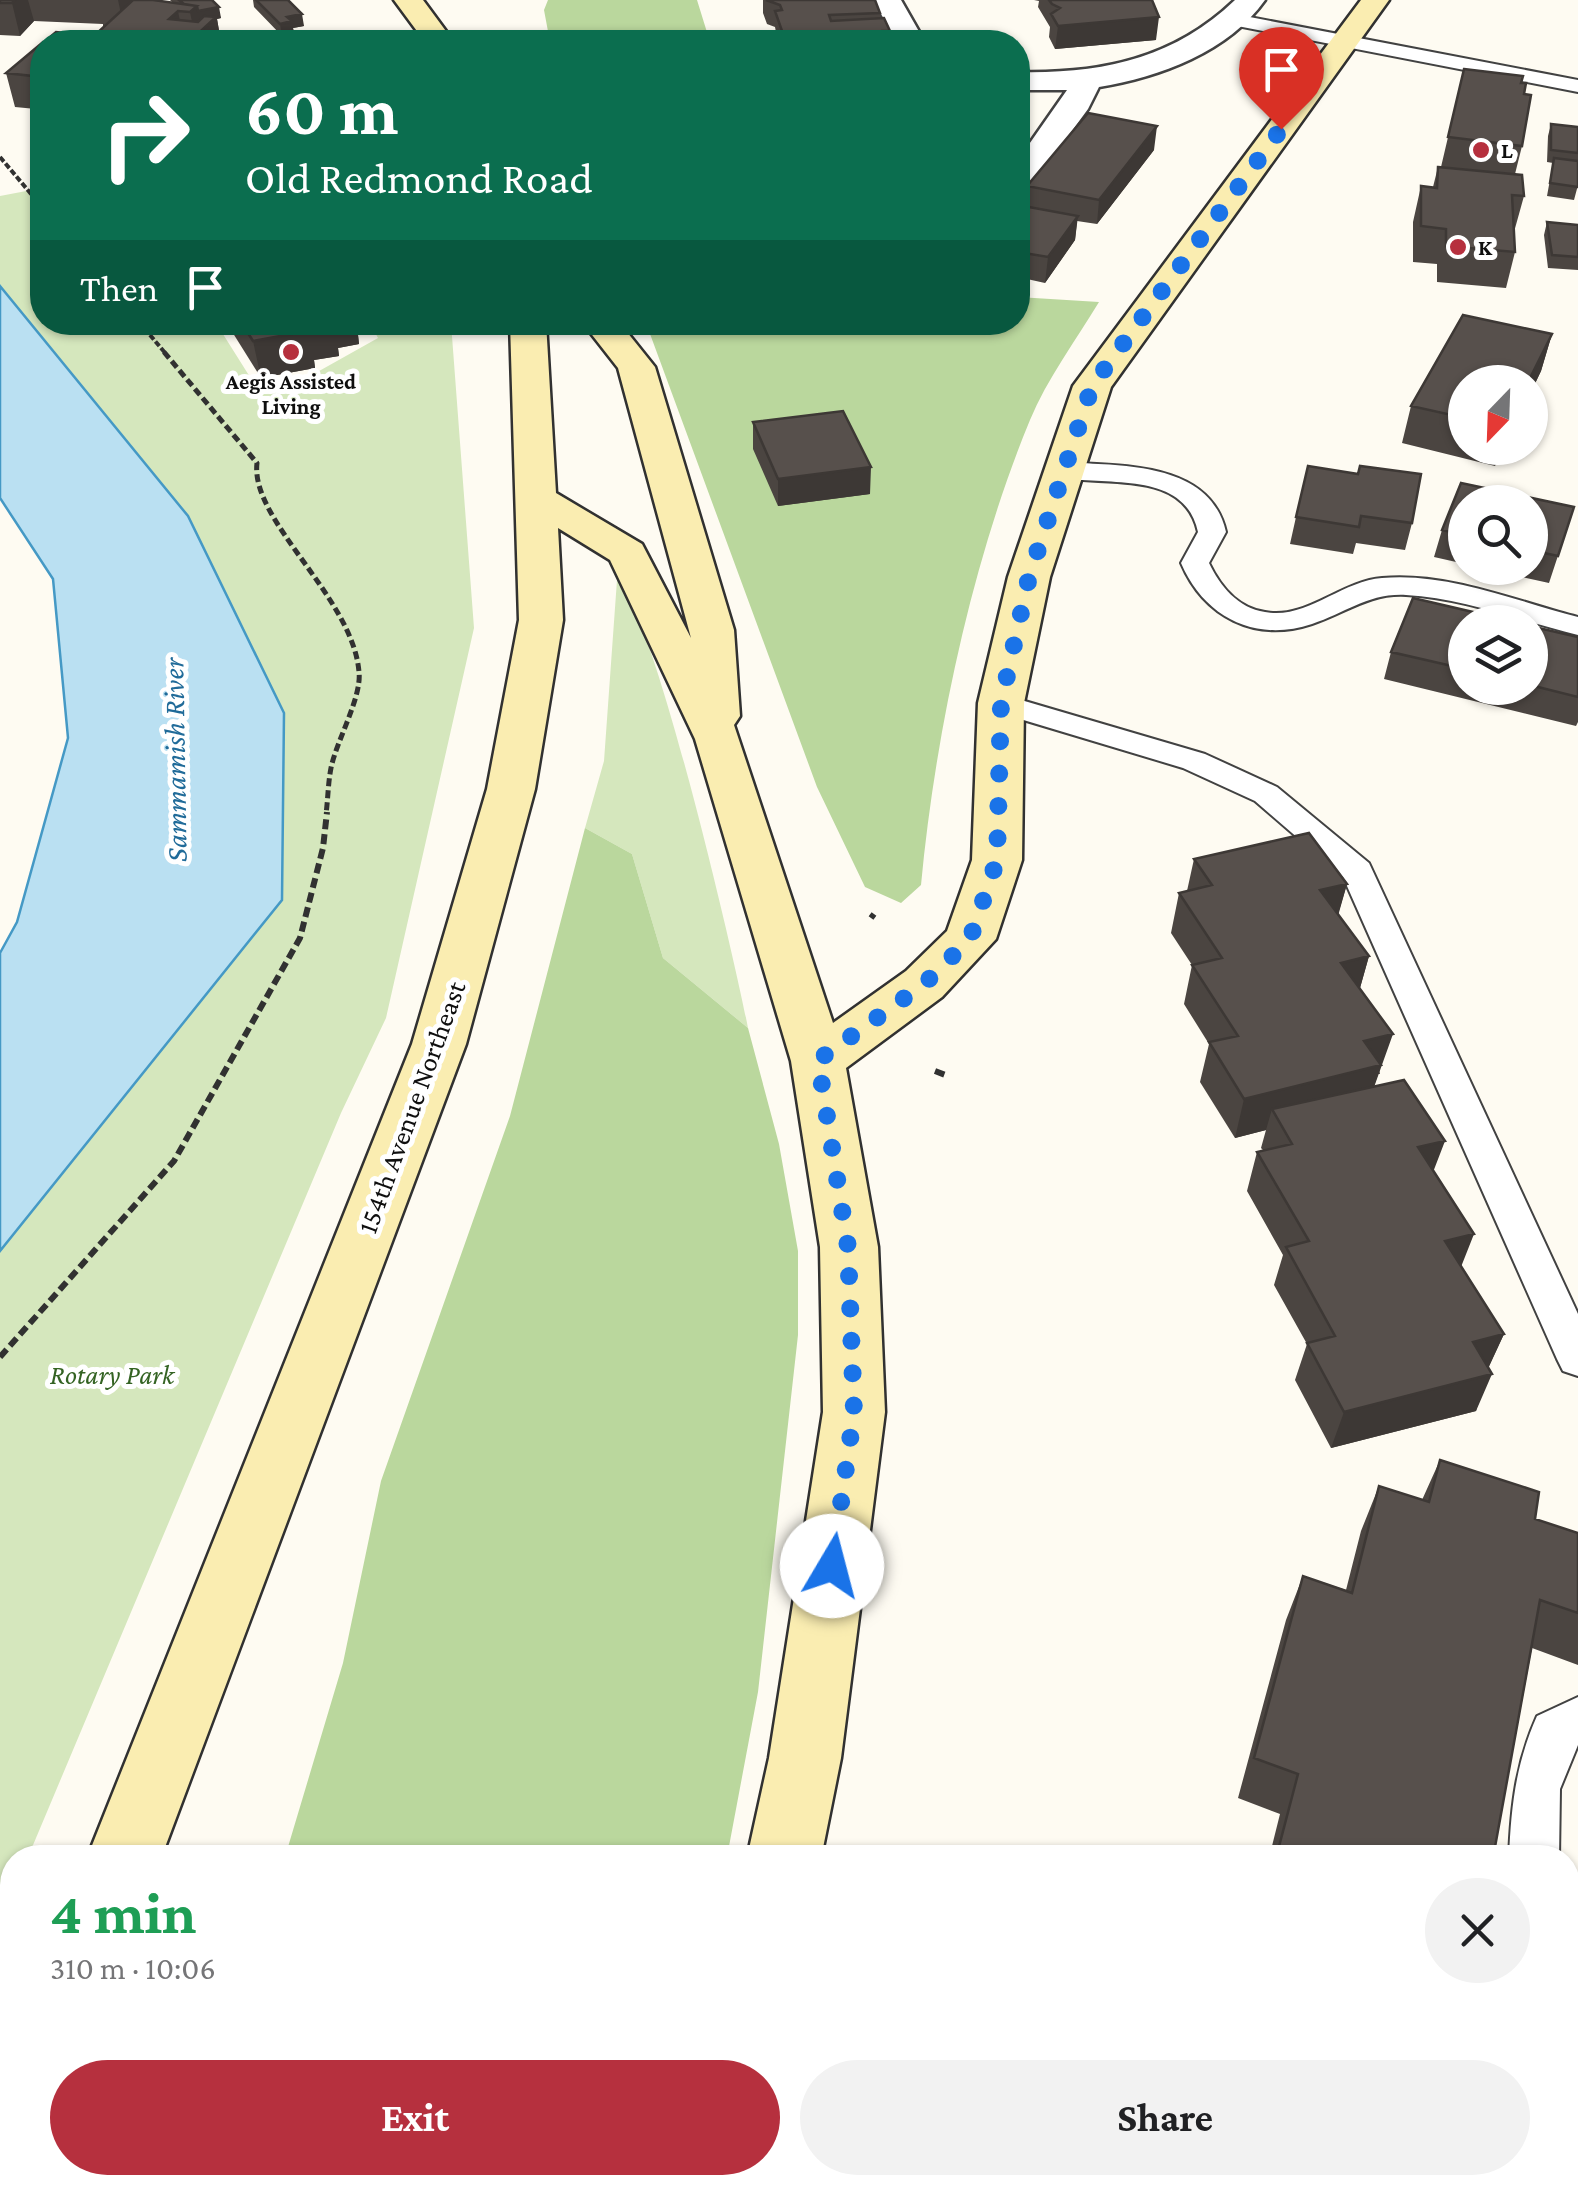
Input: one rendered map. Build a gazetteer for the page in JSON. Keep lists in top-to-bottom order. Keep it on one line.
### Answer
{"streets":{"main road":["154th Avenue Northeast"]},"water":["Sammamish River"],"parks":["Rotary Park"],"places":["L","K","Aegis Assisted Living"],"north":"bottom left","page":{"turn":["60 m","Old Redmond Road"],"then":"Then","heading":["4 min","310 m · 10:06"],"buttons":["Exit","Share"]}}
